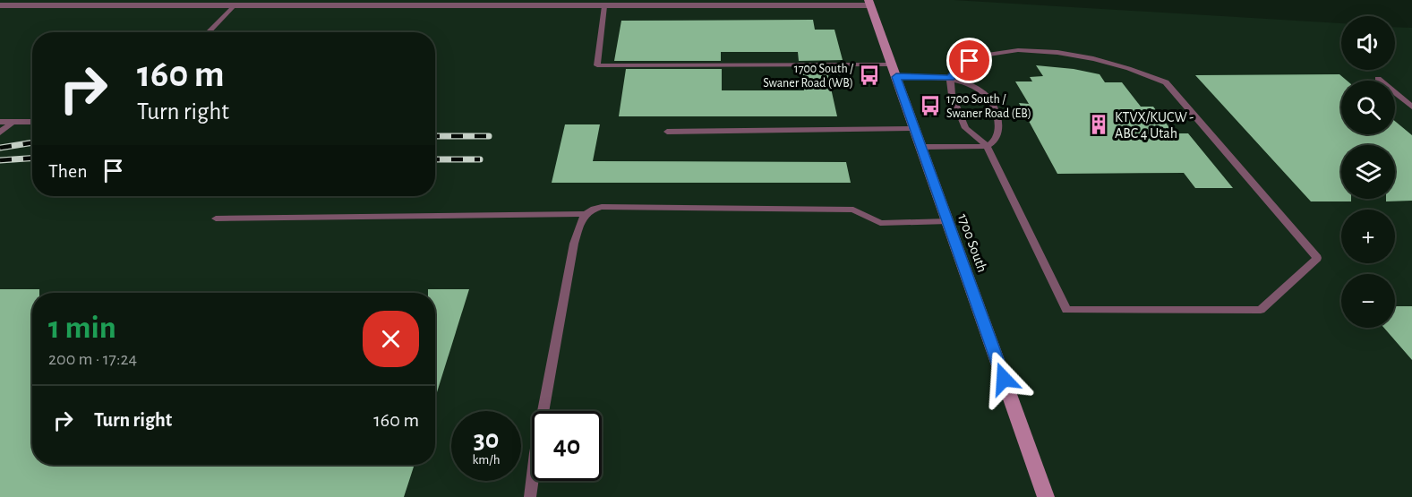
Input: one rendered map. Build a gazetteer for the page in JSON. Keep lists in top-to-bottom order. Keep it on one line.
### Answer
{"streets":{"street":["1700 South"]},"places":{"bus stop":["1700 South / Swaner Road (WB)","1700 South / Swaner Road (EB)"],"building":["KTVX/KUCW - ABC 4 Utah"]},"page":{"map_buttons":["+","−"],"turn":["160 m","Turn right"],"then":"Then","heading":["1 min","200 m · 17:24"],"list":[{"name":"Turn right","value":"160 m"}],"speed":"30 km/h","limit":"40"}}
